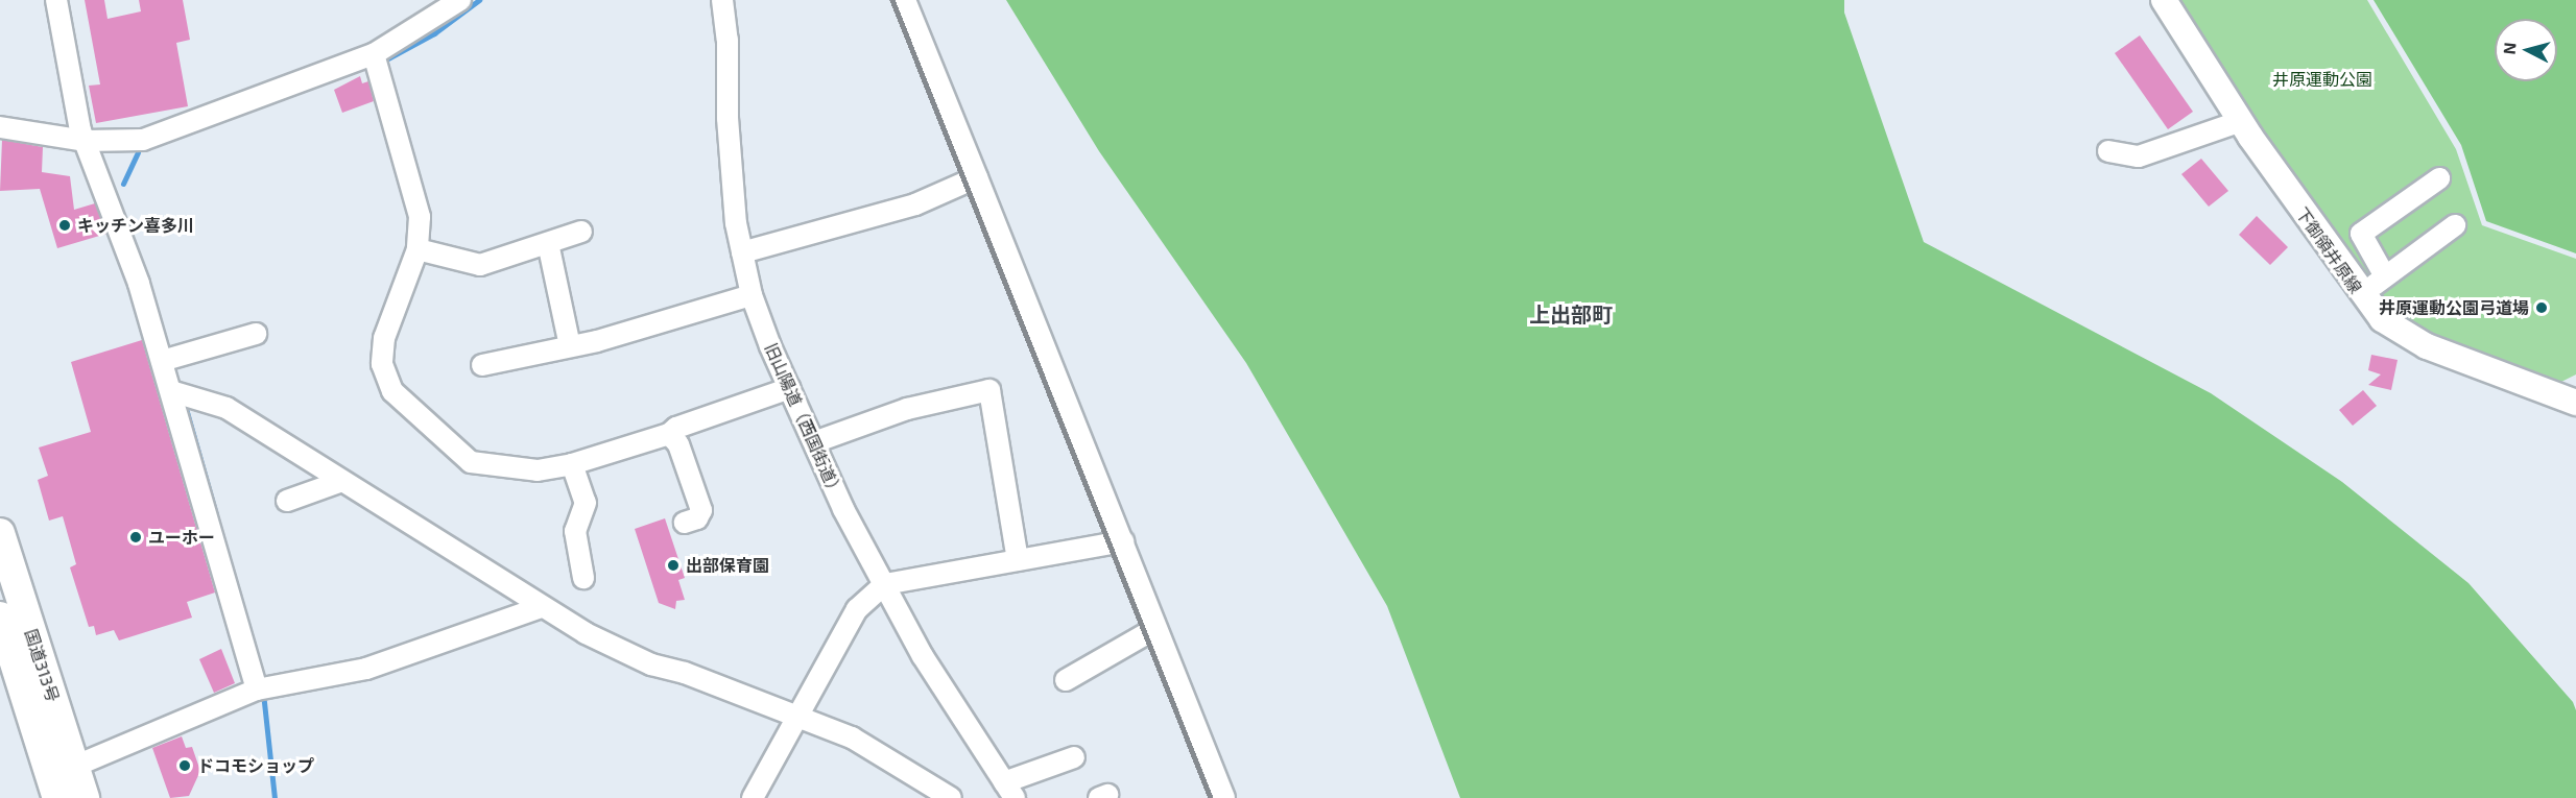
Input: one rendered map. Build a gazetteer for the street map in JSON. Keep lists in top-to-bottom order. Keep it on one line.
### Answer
{"streets":{"highway":["国道313号"],"main road":["下御領井原線"],"street":["旧山陽道（西国街道）"]},"districts":["上出部町"],"parks":["井原運動公園"],"places":["キッチン喜多川","井原運動公園弓道場","ユーホー","出部保育園","ドコモショップ"],"north":"left"}
